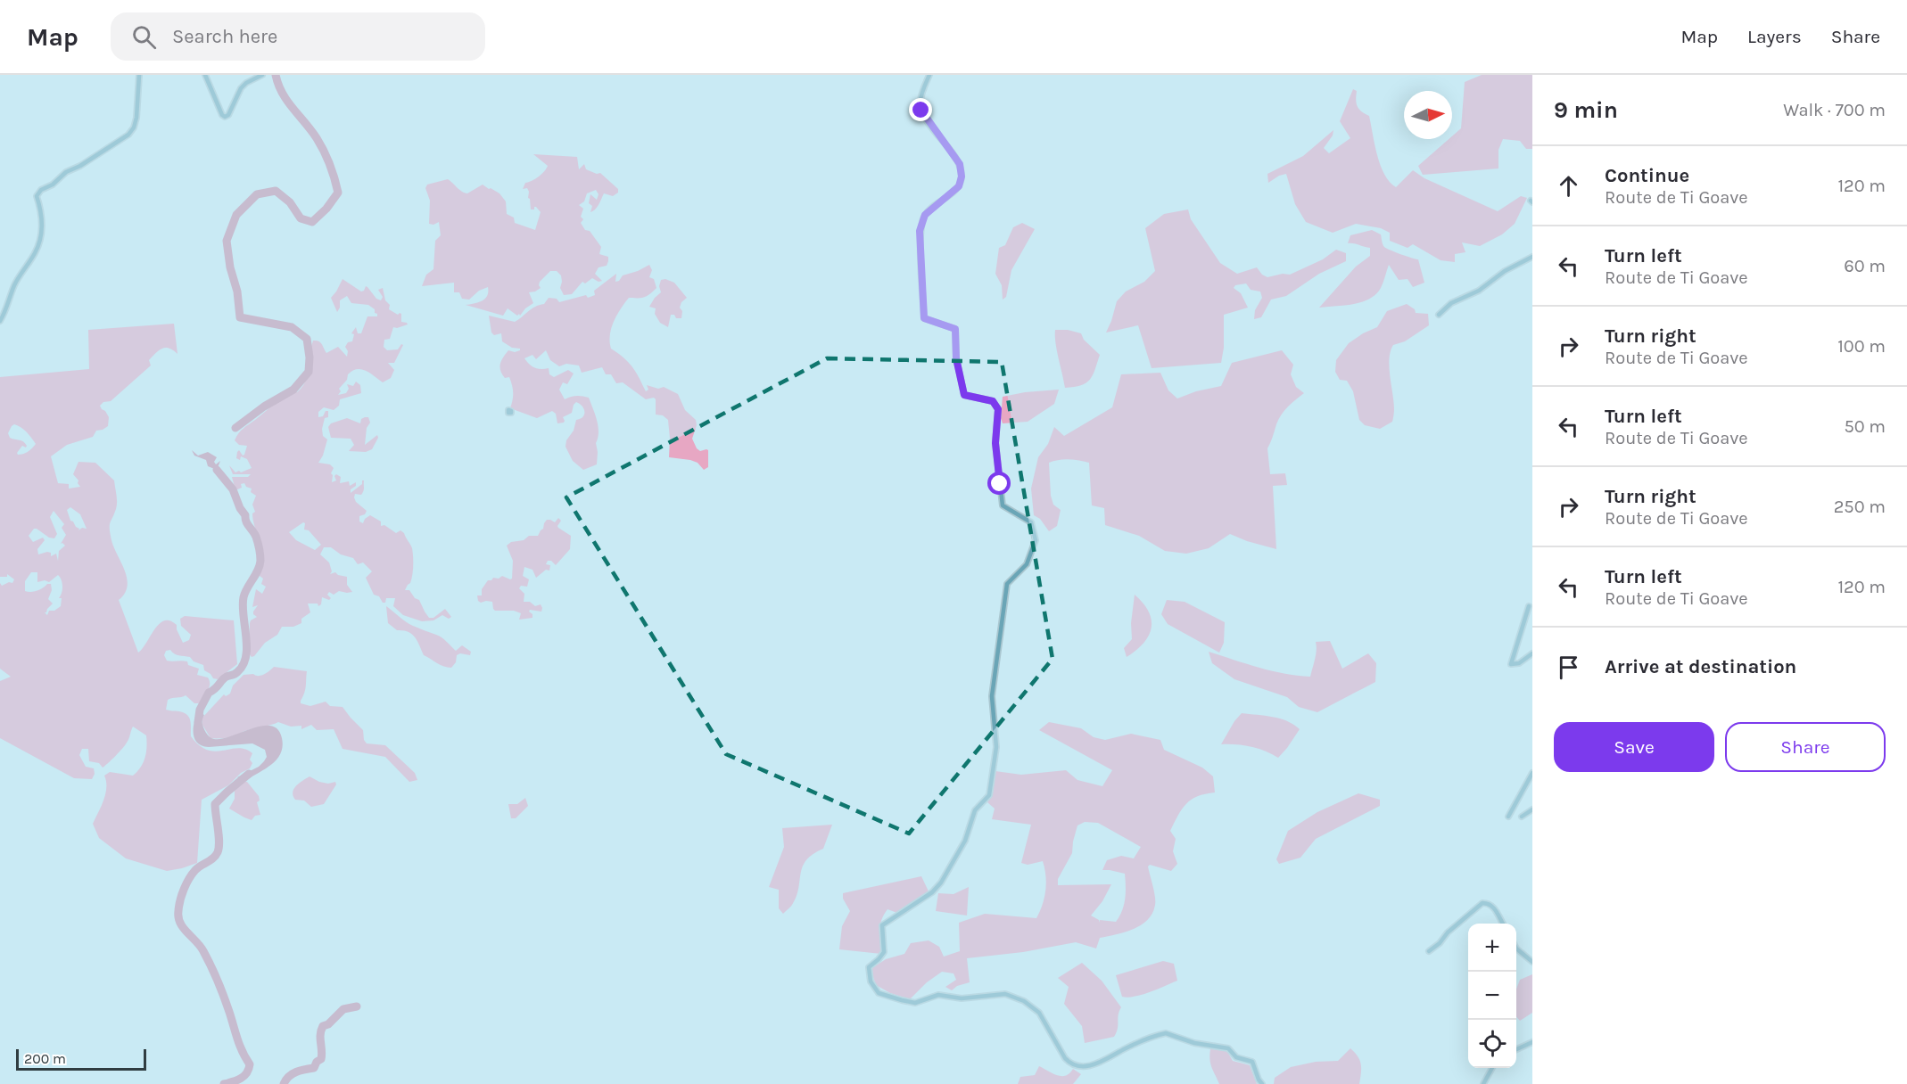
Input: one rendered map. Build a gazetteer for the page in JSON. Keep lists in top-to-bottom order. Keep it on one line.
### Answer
{"scale_bar":"200 m","north":"right","page":{"header":"Map","search":"Search here","nav":["Map","Layers","Share"],"heading":["9 min","Walk · 700 m"],"list":[["Continue","Route de Ti Goave","120 m"],["Turn left","Route de Ti Goave","60 m"],["Turn right","Route de Ti Goave","100 m"],["Turn left","Route de Ti Goave","50 m"],["Turn right","Route de Ti Goave","250 m"],["Turn left","Route de Ti Goave","120 m"],"Arrive at destination"],"buttons":["Save","Share"],"map_buttons":["+","−"],"scale":"200 m"}}
